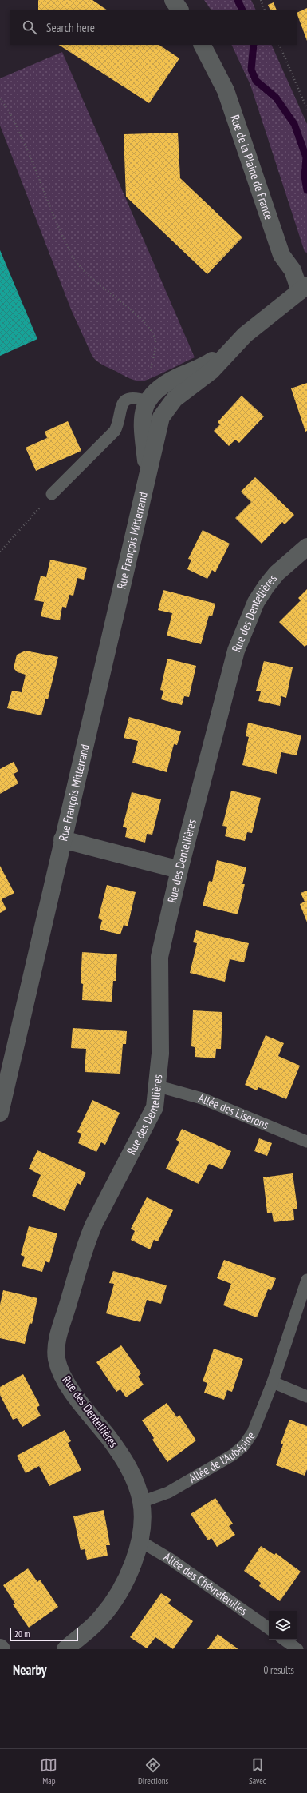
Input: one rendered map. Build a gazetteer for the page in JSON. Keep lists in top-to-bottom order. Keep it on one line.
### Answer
{"streets":{"street":["Rue de la Plaine de France","Rue François Mitterrand","Rue des Dentellières"],"lane":["Allée des Liserons","Allée de l'Aubépine","Allée des Chévrefeuilles"]},"crossings":[["Rue de la Plaine de France","Rue François Mitterrand"],["Rue des Dentellières","Allée des Liserons"],["Rue des Dentellières","Allée de l'Aubépine"],["Rue des Dentellières","Allée des Chévrefeuilles"]],"scale_bar":"20 m","page":{"search":"Search here","scale":"20 m","heading":["Nearby","0 results"],"nav":["Map","Directions","Saved"]}}
